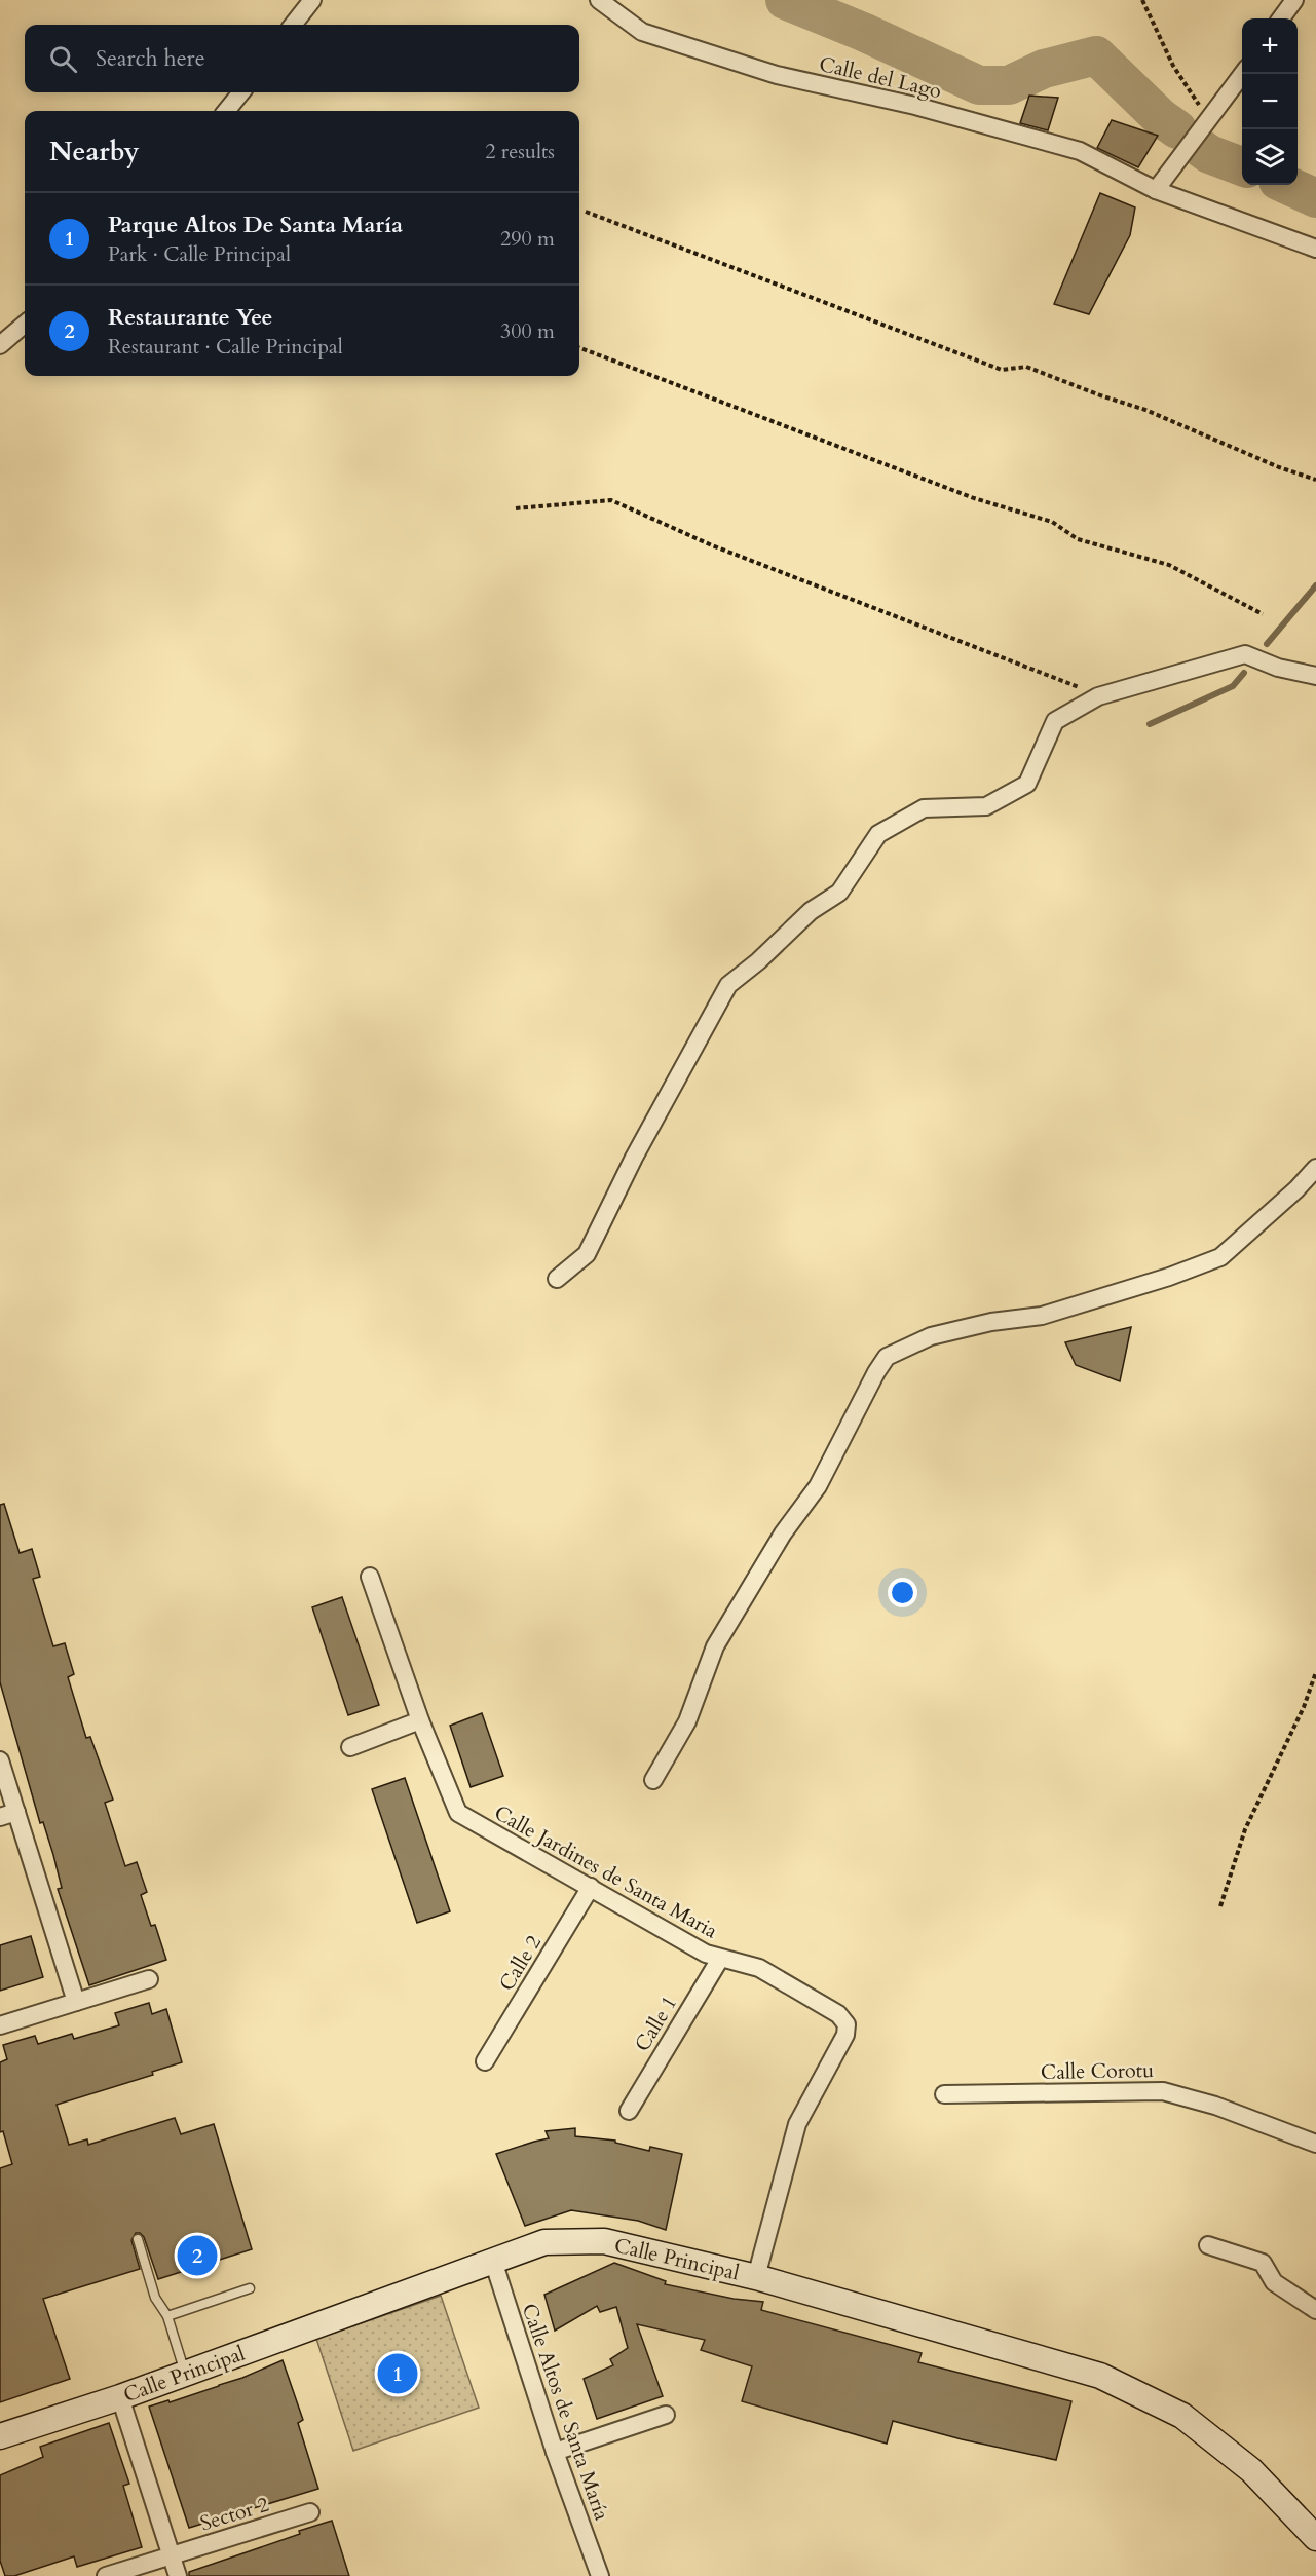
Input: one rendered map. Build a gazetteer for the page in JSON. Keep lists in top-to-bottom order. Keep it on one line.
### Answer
{"streets":{"street":["Calle del Lago","Calle Jardines de Santa Maria","Calle 2","Calle 1","Calle Corotu","Calle Principal","Calle Altos de Santa María","Sector 2"]},"crossings":[["Calle Jardines de Santa Maria","Calle 2"],["Calle Jardines de Santa Maria","Calle 1"],["Calle Jardines de Santa Maria","Calle Principal"],["Calle Principal","Calle Altos de Santa María"]],"page":{"map_buttons":["+","−"],"search":"Search here","heading":["Nearby","2 results"],"list":[{"mark":"1","name":"Parque Altos De Santa María","note":"Park · Calle Principal","value":"290 m"},{"mark":"2","name":"Restaurante Yee","note":"Restaurant · Calle Principal","value":"300 m"}],"pins":["2","1"]}}
